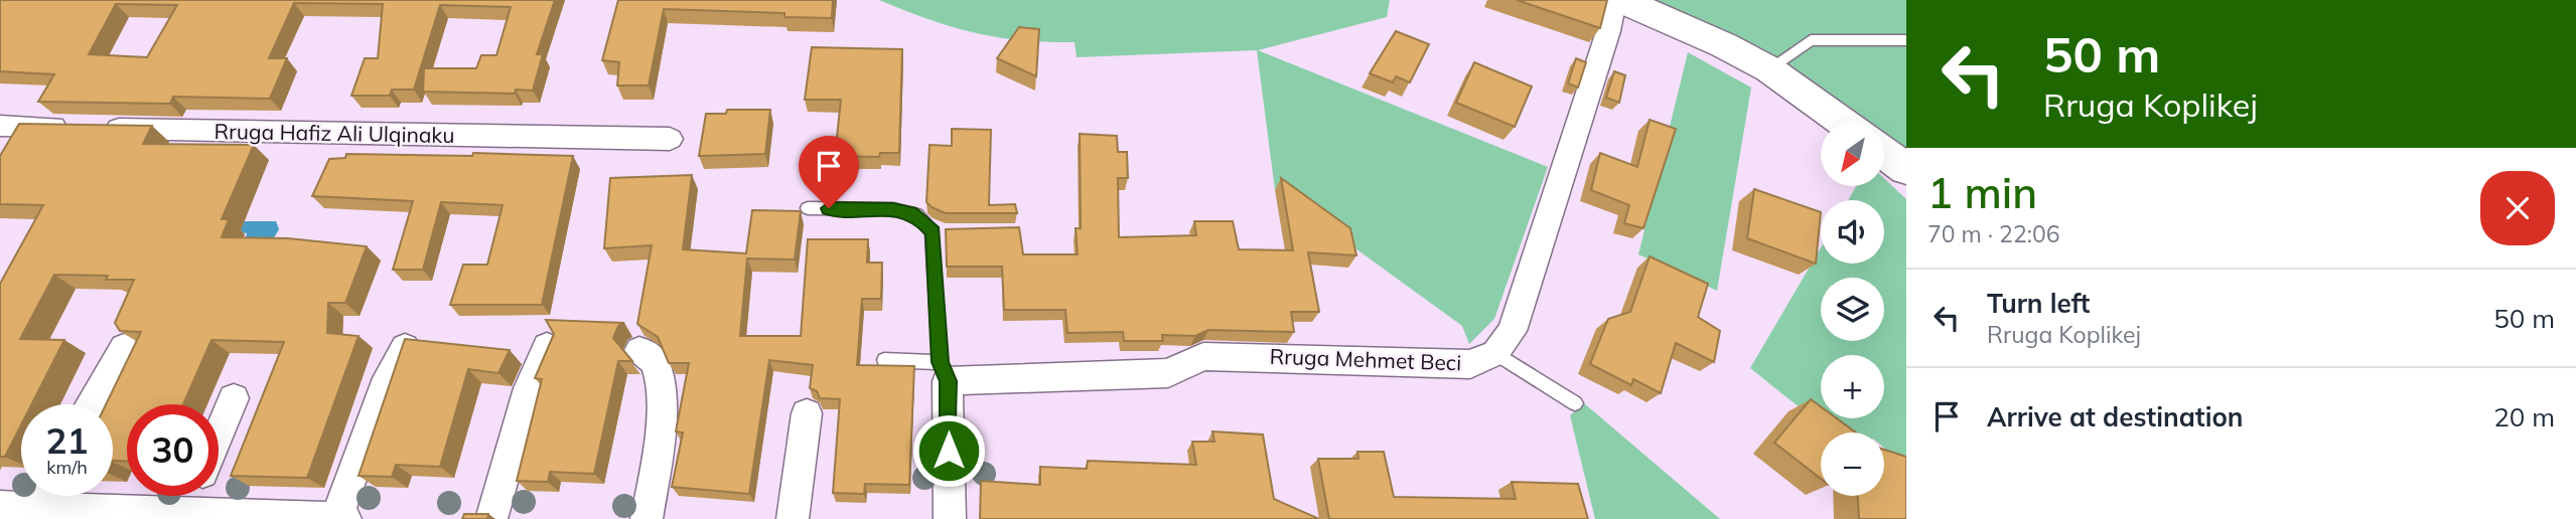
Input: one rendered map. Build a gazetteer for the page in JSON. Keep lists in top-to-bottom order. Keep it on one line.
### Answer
{"streets":{"street":["Rruga Hafiz Ali Ulqinaku","Rruga Mehmet Beci"]},"north":"bottom left","page":{"turn":["50 m","Rruga Koplikej"],"map_buttons":["+","−"],"heading":["1 min","70 m · 22:06"],"list":[{"name":"Turn left","note":"Rruga Koplikej","value":"50 m"},{"name":"Arrive at destination","value":"20 m"}],"speed":"21 km/h","limit":"30"}}
